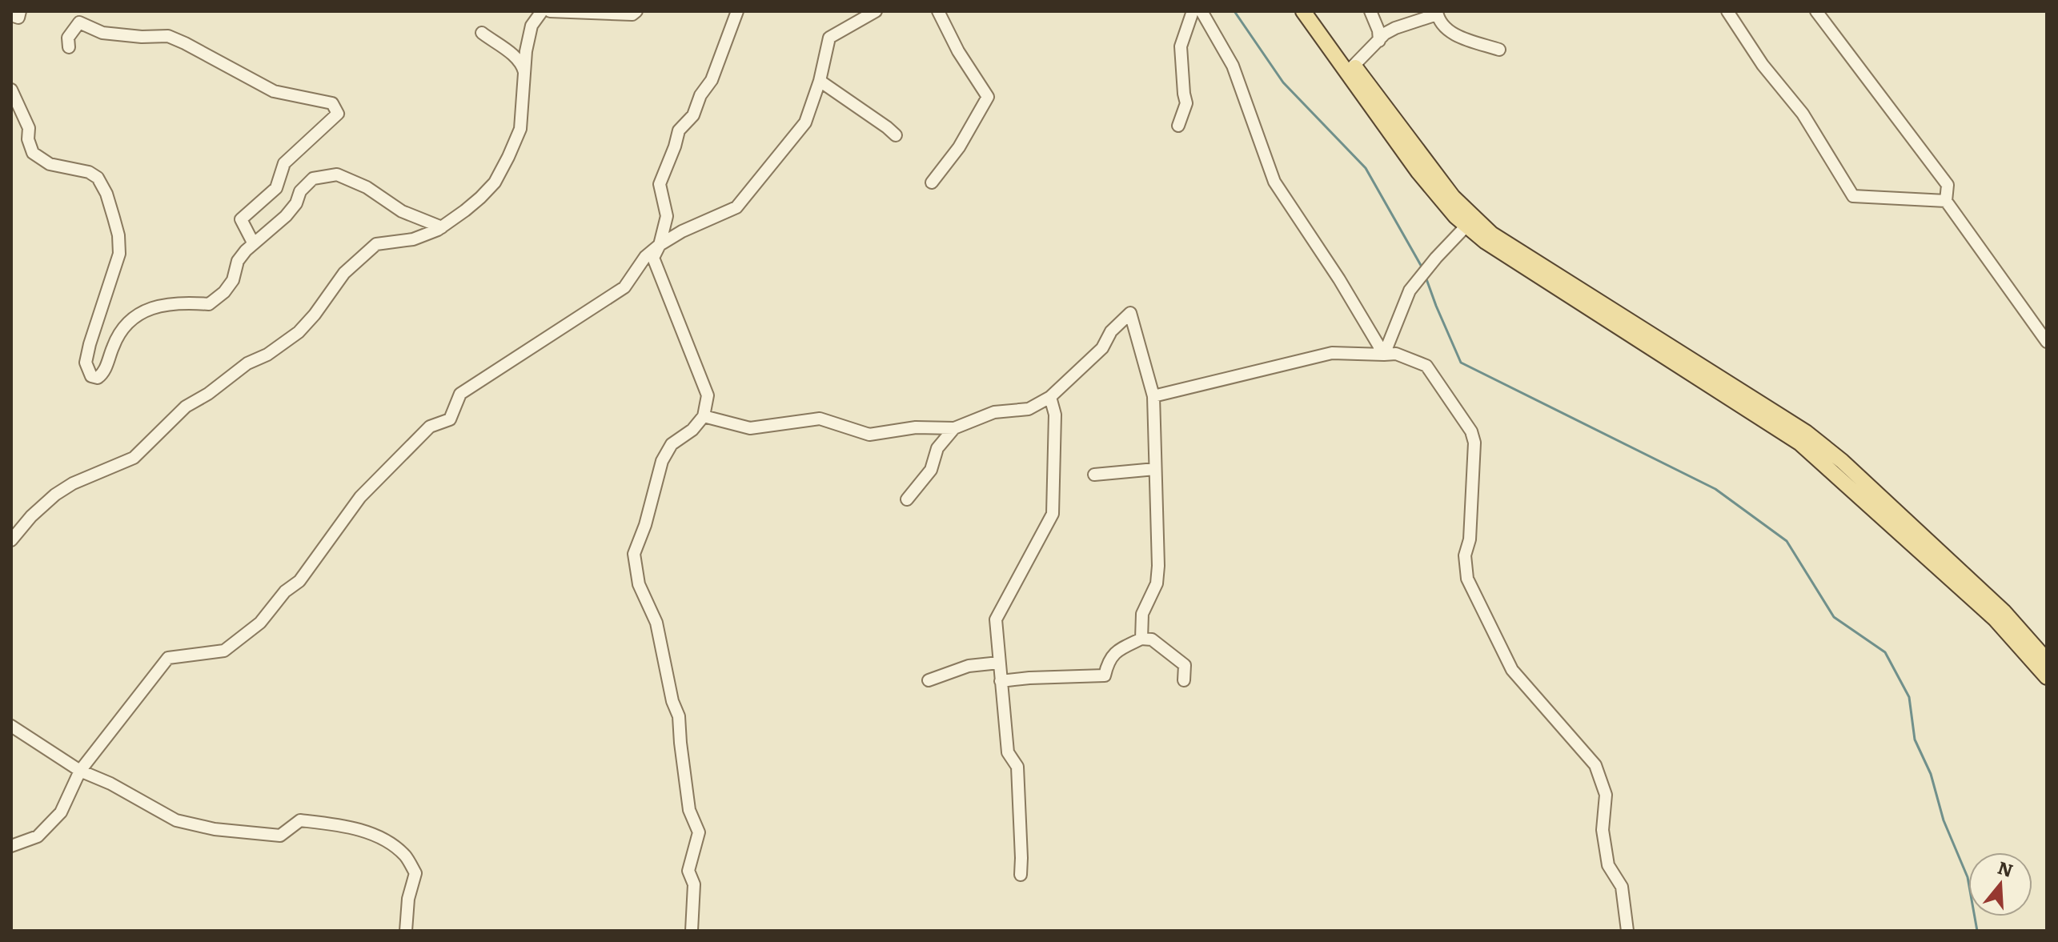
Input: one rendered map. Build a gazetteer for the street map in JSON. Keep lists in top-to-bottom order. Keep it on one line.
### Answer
{"north":"top"}
